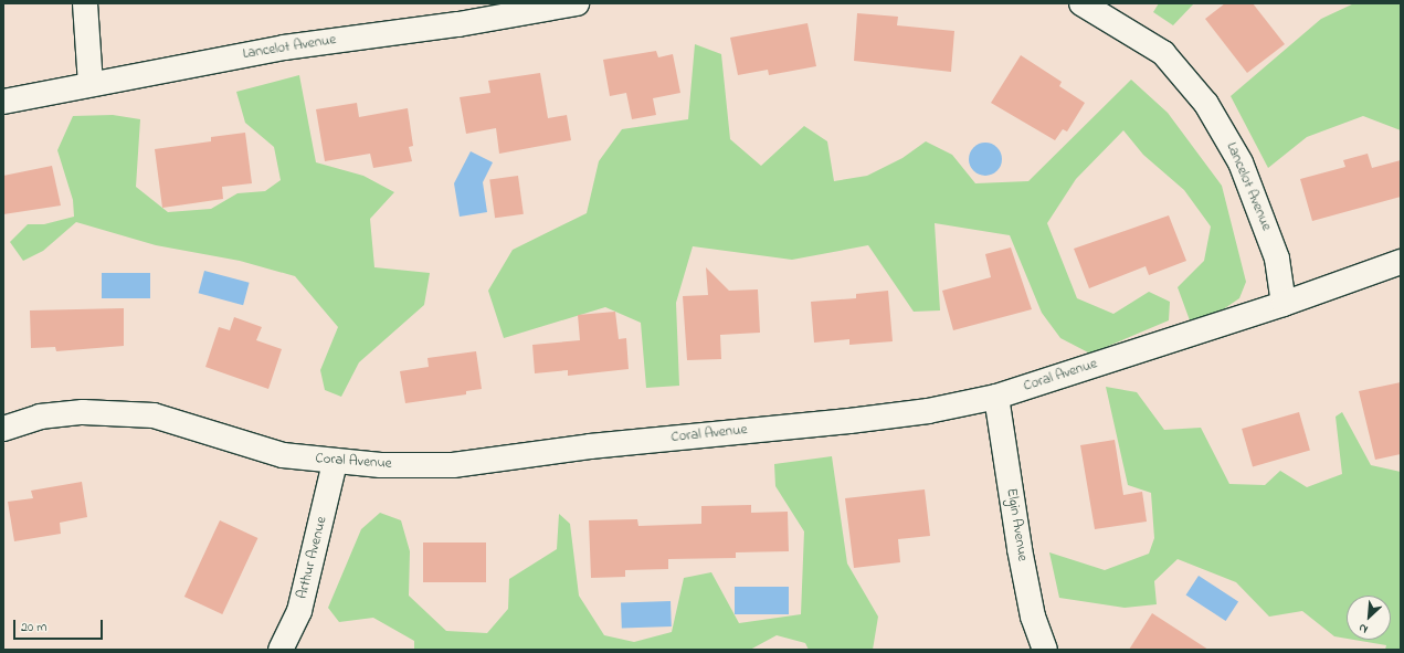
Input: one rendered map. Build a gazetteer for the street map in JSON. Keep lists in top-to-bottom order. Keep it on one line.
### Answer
{"streets":{"street":["Lancelot Avenue","Coral Avenue","Elgin Avenue","Arthur Avenue"]},"crossings":[["Lancelot Avenue","Coral Avenue"],["Coral Avenue","Elgin Avenue"],["Coral Avenue","Arthur Avenue"]],"scale_bar":"20 m","north":"bottom left"}
